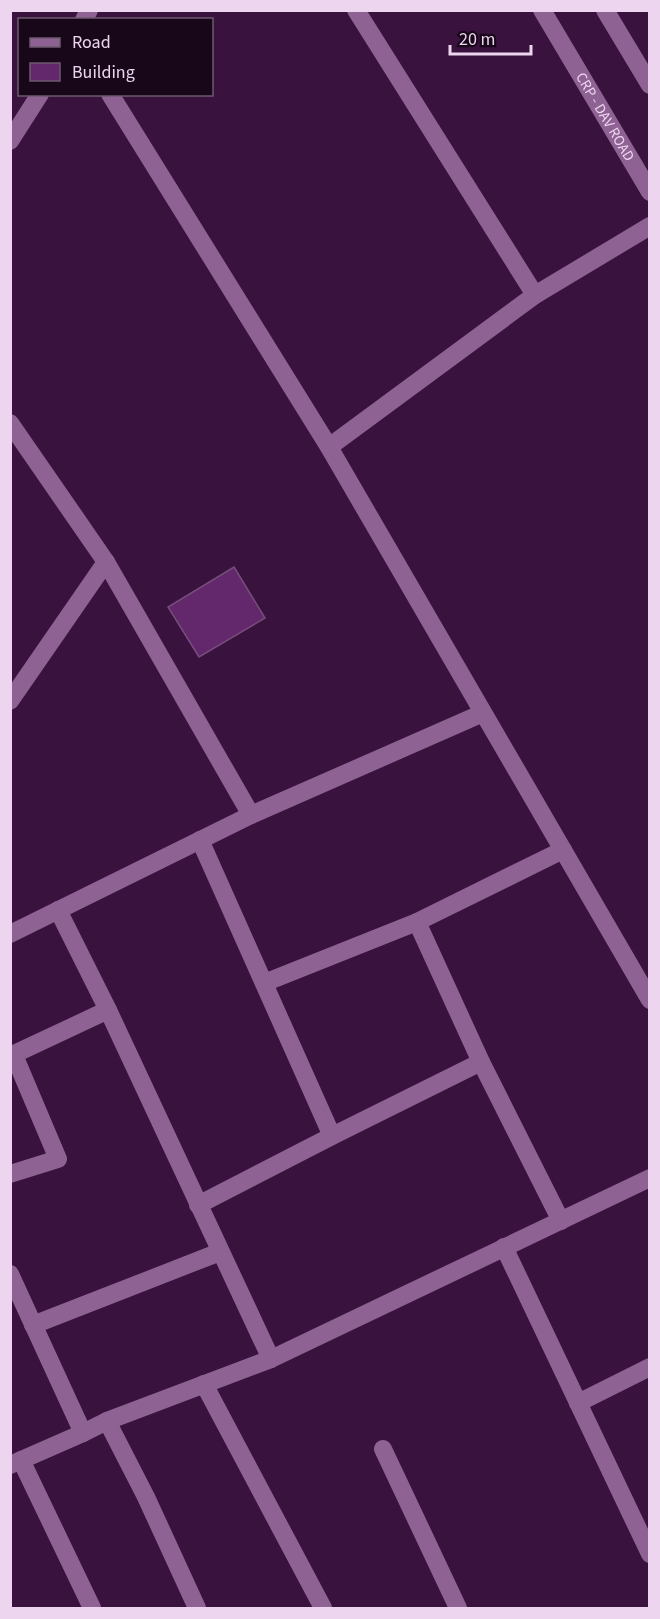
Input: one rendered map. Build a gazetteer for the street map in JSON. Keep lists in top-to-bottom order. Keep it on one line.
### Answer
{"streets":{"street":["CRP - DAV ROAD"]},"legend":["Road","Building"],"scale_bar":"20 m"}
